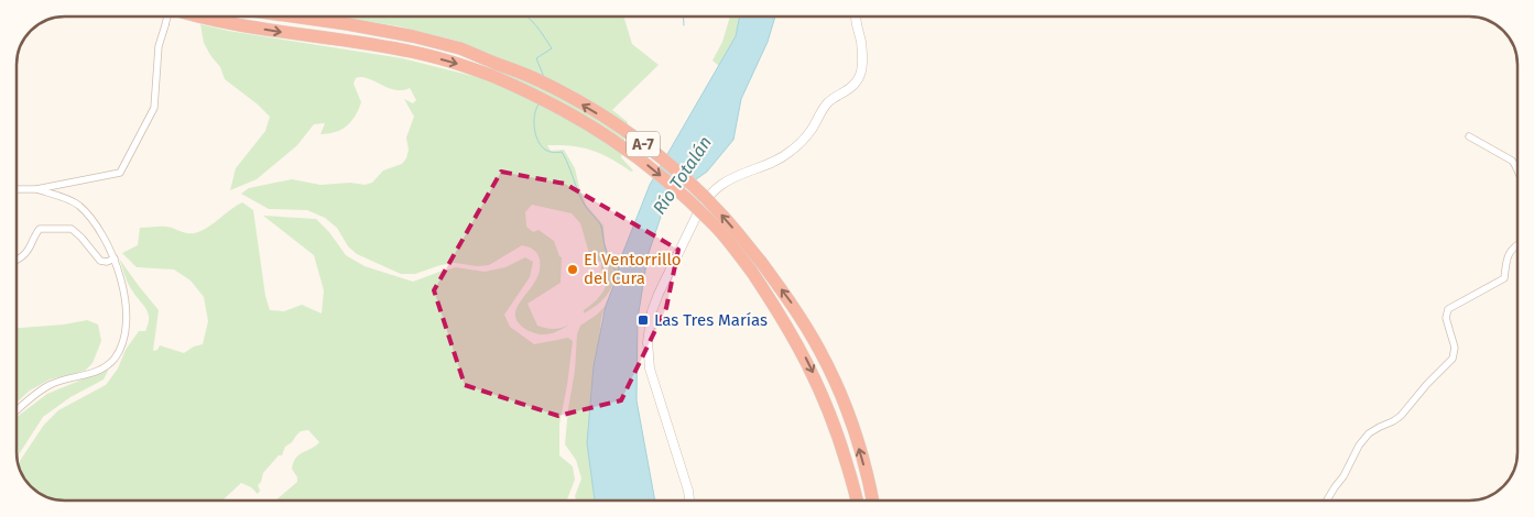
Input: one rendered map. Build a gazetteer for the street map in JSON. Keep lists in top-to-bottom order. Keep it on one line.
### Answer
{"streets":{"highway":["A-7"]},"water":["Río Totalán"],"places":{"other":["El Ventorrillo del Cura"],"transit":["Las Tres Marías"]}}
